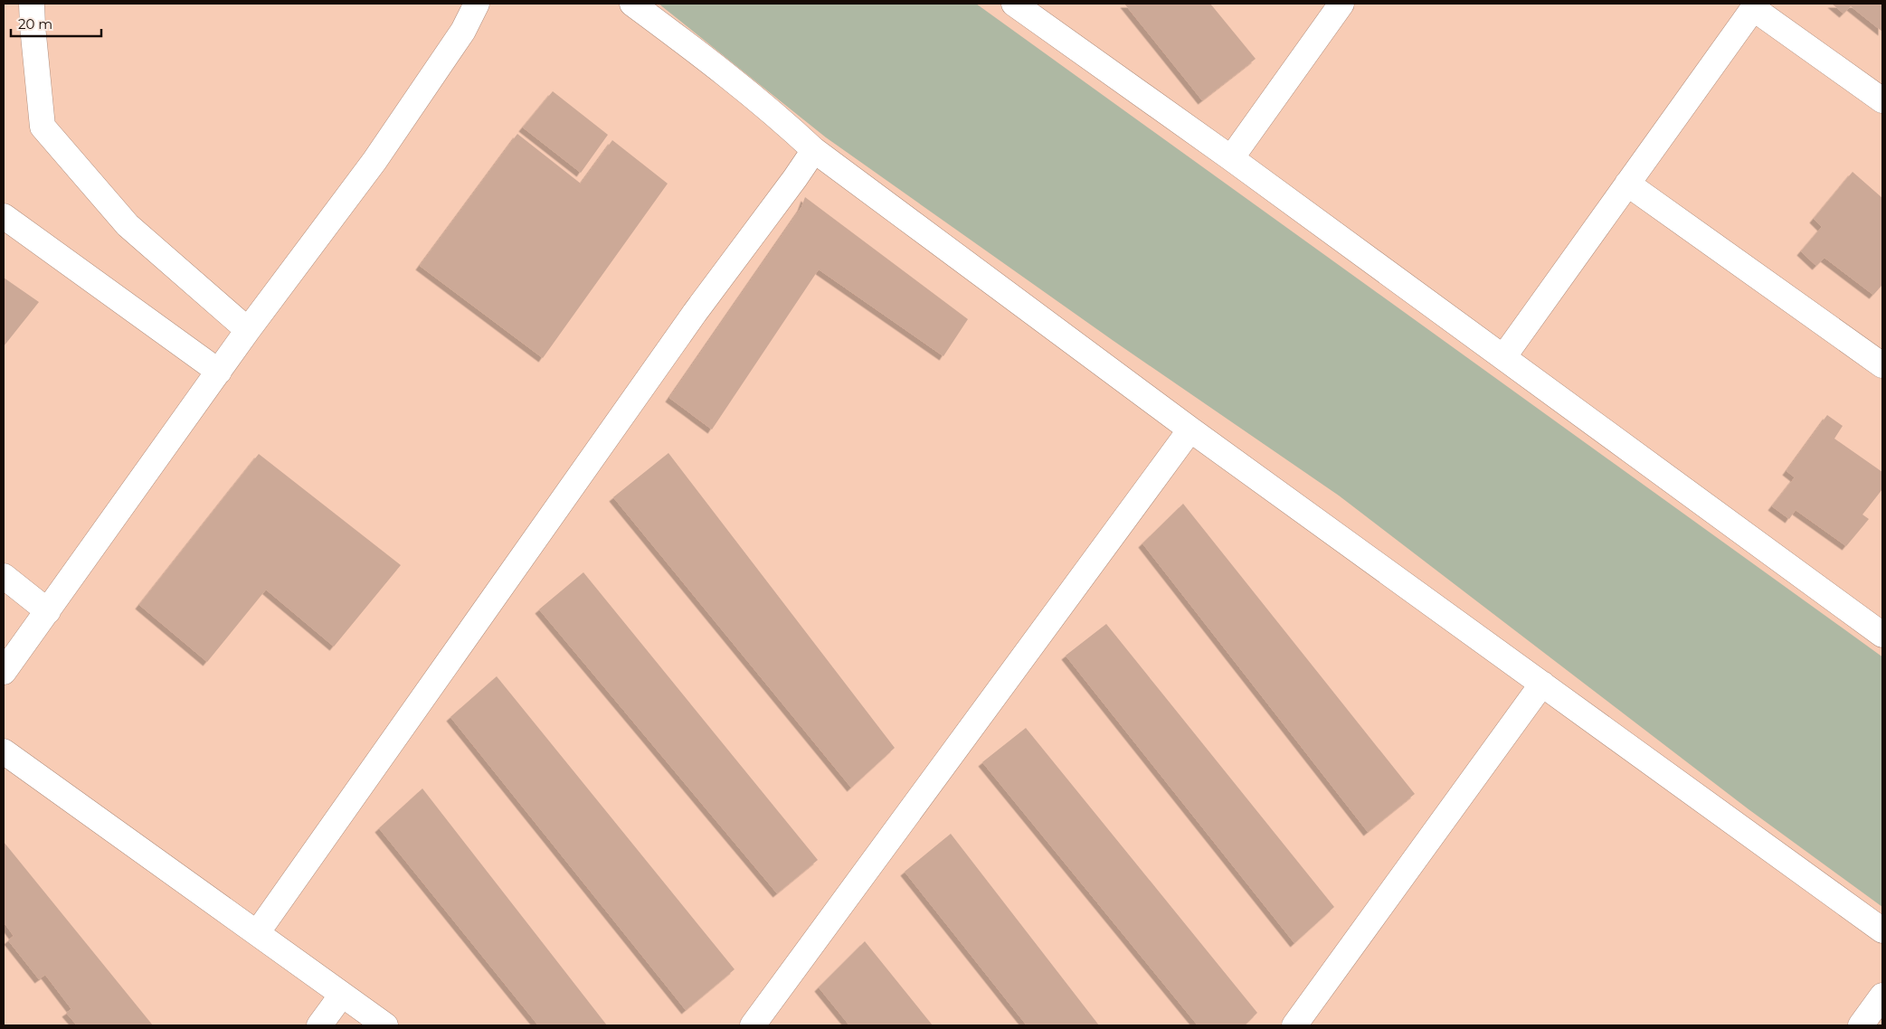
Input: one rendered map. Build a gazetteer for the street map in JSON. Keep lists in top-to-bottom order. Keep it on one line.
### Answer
{"scale_bar":"20 m"}
